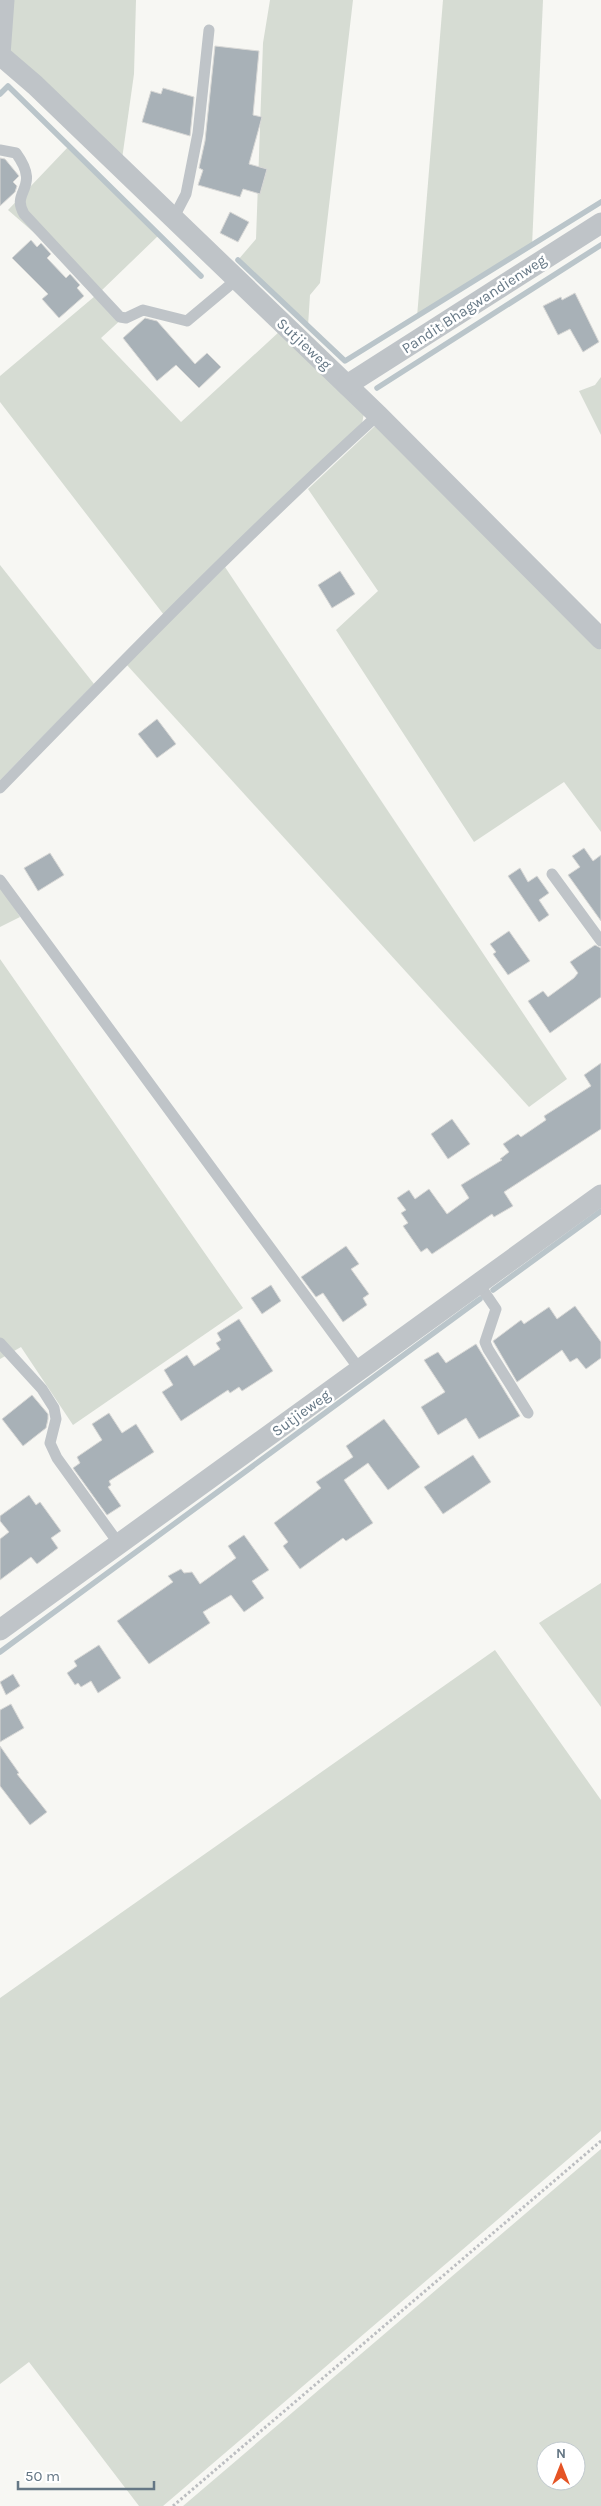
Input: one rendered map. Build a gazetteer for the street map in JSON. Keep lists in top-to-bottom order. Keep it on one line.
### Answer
{"streets":{"street":["Pandit Bhagwandienweg","Sutjieweg"]},"crossings":[["Pandit Bhagwandienweg","Sutjieweg"]],"scale_bar":"50 m","north":"top"}
